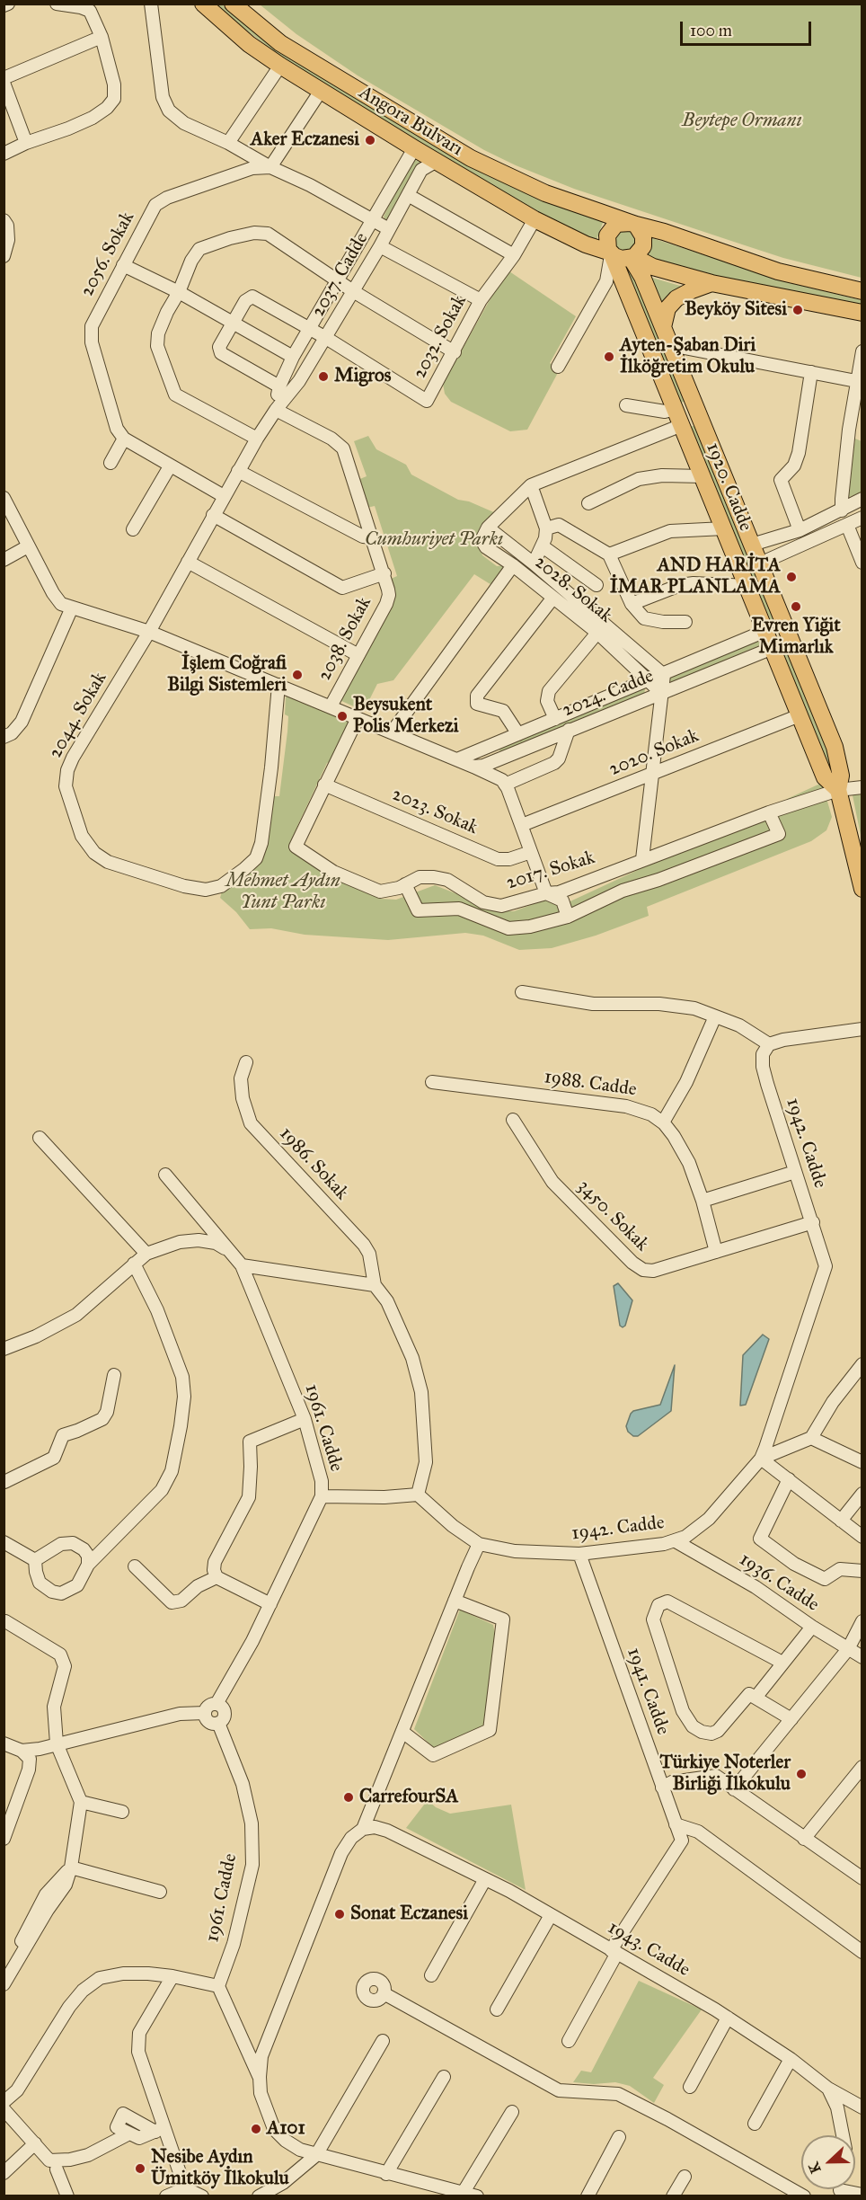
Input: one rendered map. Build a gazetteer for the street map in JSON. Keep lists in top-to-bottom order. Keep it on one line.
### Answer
{"streets":{"main road":["Angora Bulvarı","1920. Cadde"],"street":["2056. Sokak","2037. Cadde","2032. Sokak","2028. Sokak","2038. Sokak","2024. Cadde","2044. Sokak","2020. Sokak","2023. Sokak","2017. Sokak","1988. Cadde","1942. Cadde","1986. Sokak","3450. Sokak","1961. Cadde","1936. Cadde","1941. Cadde","1943. Cadde"]},"crossings":[["Angora Bulvarı","2037. Cadde"],["Angora Bulvarı","2032. Sokak"],["Angora Bulvarı","1920. Cadde"],["2037. Cadde","2032. Sokak"],["2037. Cadde","2038. Sokak"],["2037. Cadde","2044. Sokak"],["1920. Cadde","2024. Cadde"],["1920. Cadde","2020. Sokak"],["1920. Cadde","2017. Sokak"],["2028. Sokak","2024. Cadde"],["2023. Sokak","2017. Sokak"],["1988. Cadde","3450. Sokak"],["1942. Cadde","3450. Sokak"],["1942. Cadde","1936. Cadde"],["1942. Cadde","1941. Cadde"],["1941. Cadde","1943. Cadde"]],"parks":["Beytepe Ormanı","Cumhuriyet Parkı","Mehmet Aydın Yunt Parkı"],"places":["Aker Eczanesi","Beyköy Sitesi","Ayten-Şaban Diri İlköğretim Okulu","Migros","AND HARİTA İMAR PLANLAMA","Evren Yiğit Mimarlık","İşlem Coğrafi Bilgi Sistemleri","Beysukent Polis Merkezi","Türkiye Noterler Birliği İlkokulu","CarrefourSA","Sonat Eczanesi","A101","Nesibe Aydın Ümitköy İlkokulu"],"scale_bar":"100 m","north":"left"}
